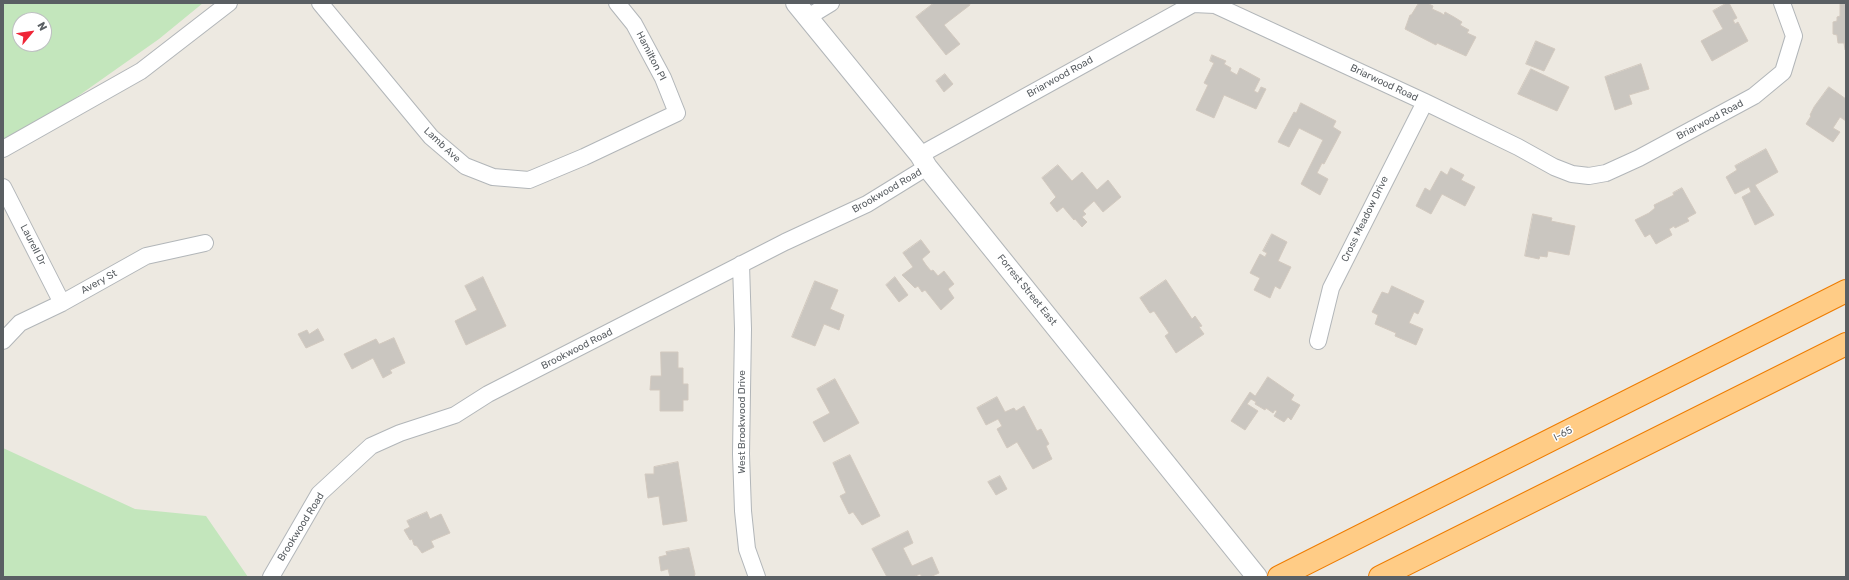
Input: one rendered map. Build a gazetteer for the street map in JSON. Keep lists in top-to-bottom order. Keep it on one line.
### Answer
{"streets":{"highway":["I-65"],"street":["Hamilton Pl","Briarwood Road","Lamb Ave","Brookwood Road","Cross Meadow Drive","Laurell Dr","Avery St","Forrest Street East","West Brookwood Drive"]},"crossings":[["Hamilton Pl","Lamb Ave"],["Briarwood Road","Brookwood Road"],["Briarwood Road","Cross Meadow Drive"],["Briarwood Road","Forrest Street East"],["Brookwood Road","Forrest Street East"],["Brookwood Road","West Brookwood Drive"],["Laurell Dr","Avery St"]],"north":"top right"}
